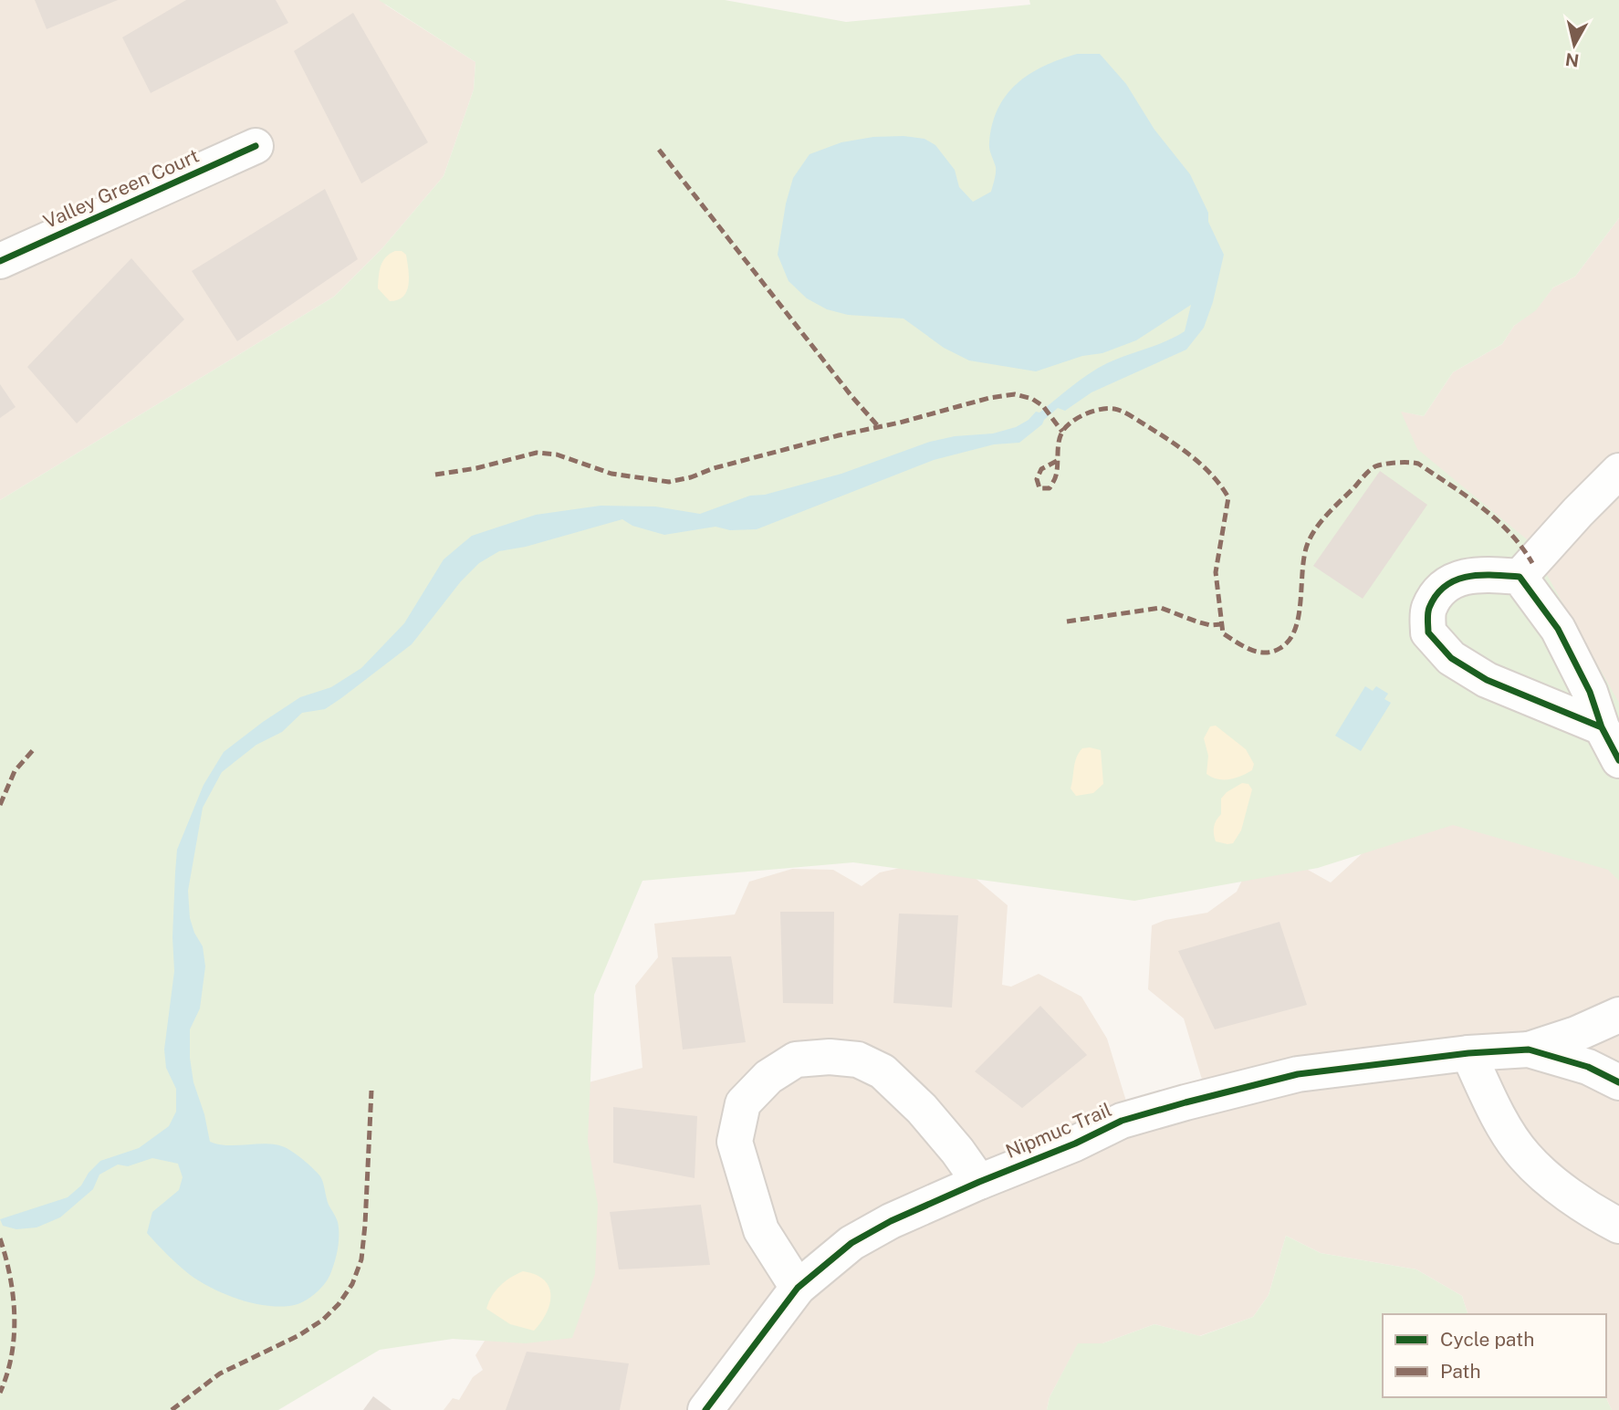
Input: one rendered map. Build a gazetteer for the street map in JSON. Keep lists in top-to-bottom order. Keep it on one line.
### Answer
{"streets":{"street":["Valley Green Court","Nipmuc Trail"]},"legend":["Cycle path","Path"],"north":"bottom"}
